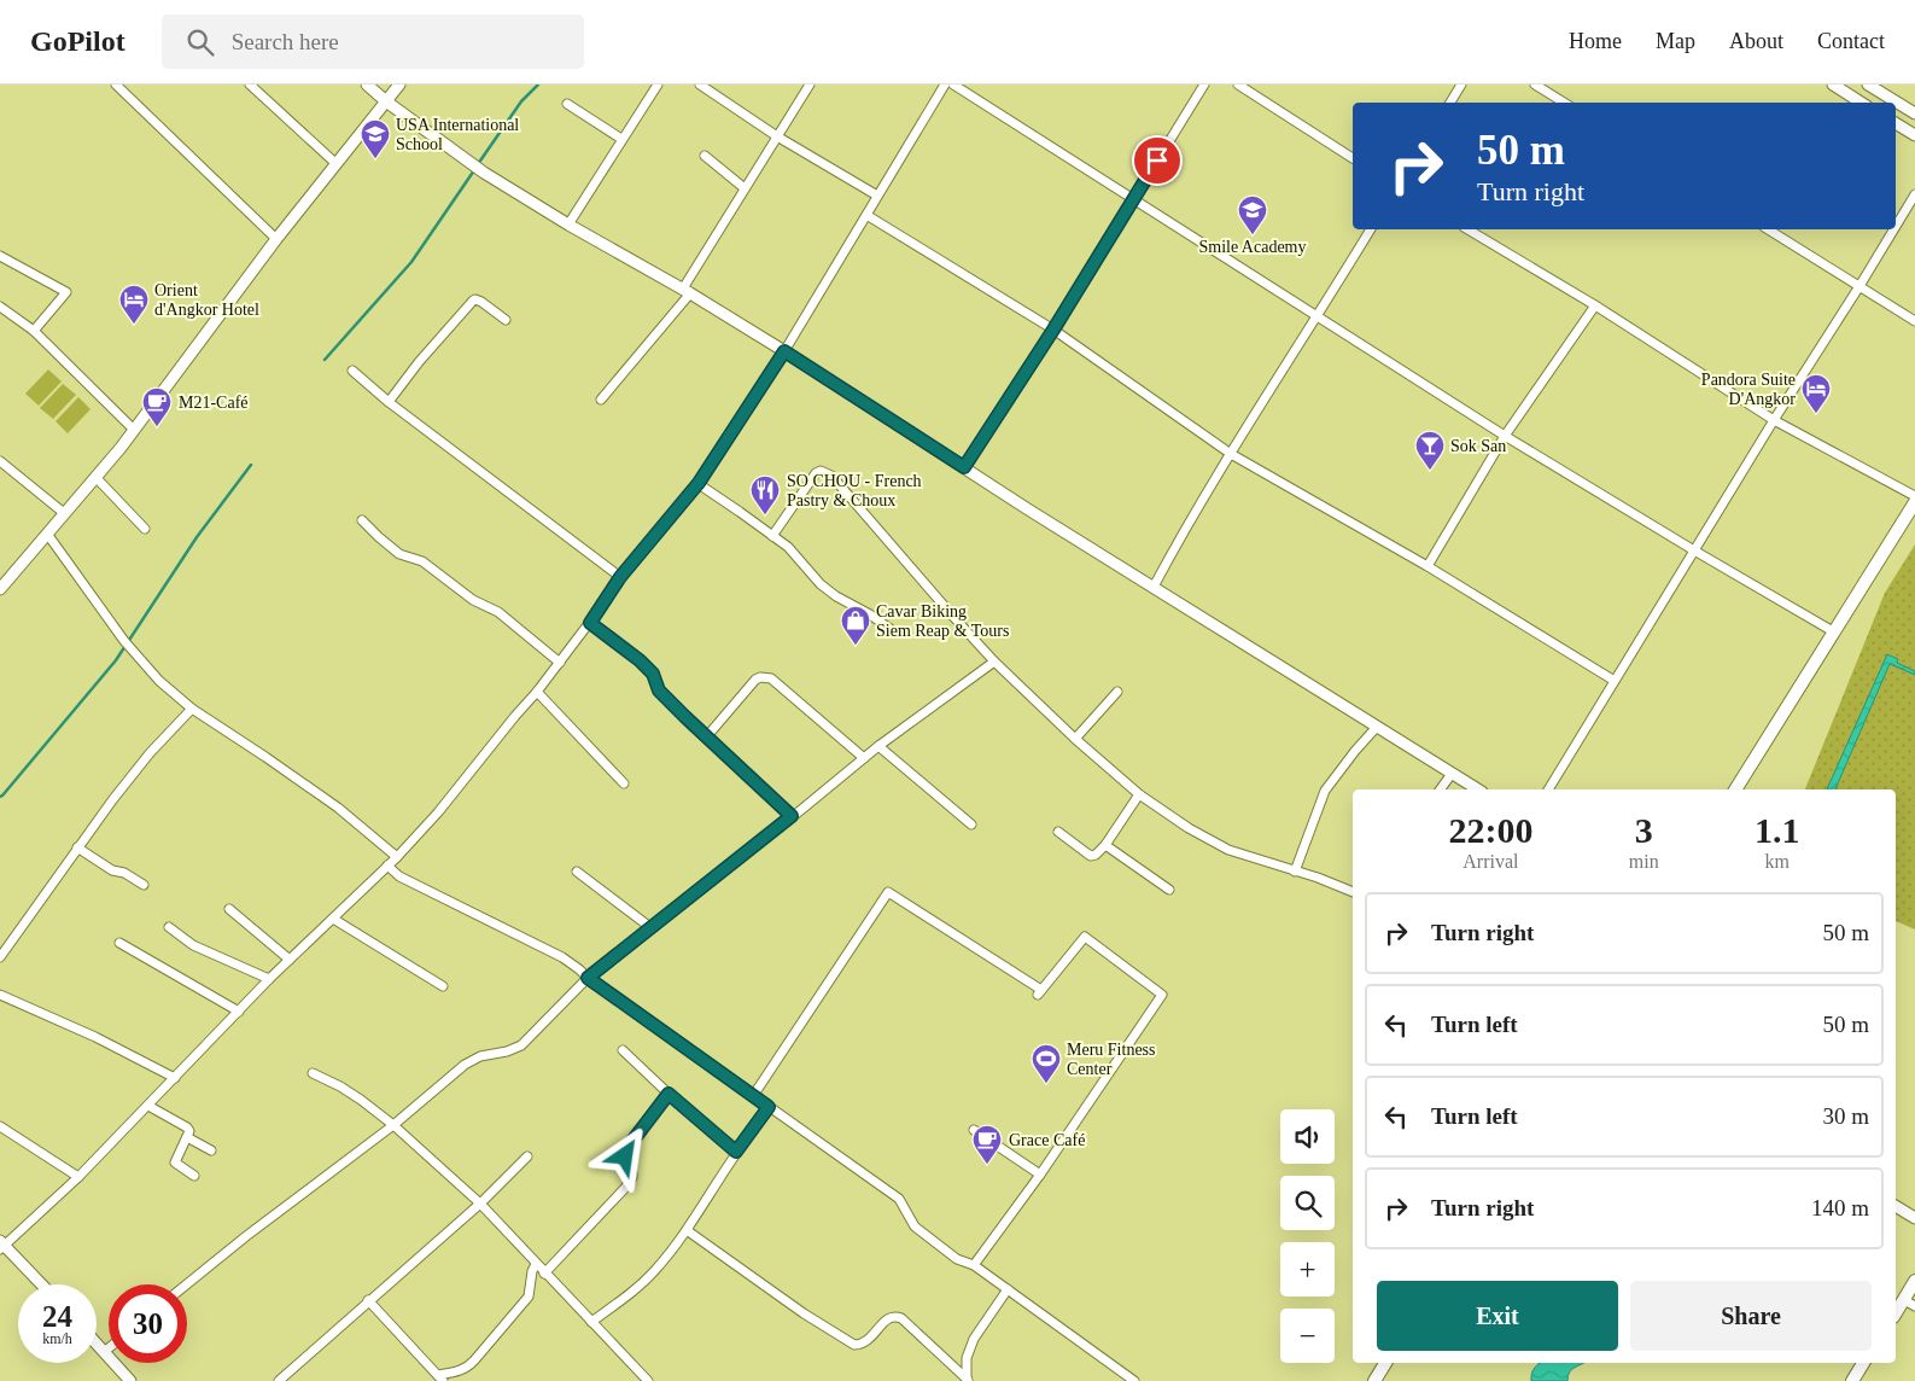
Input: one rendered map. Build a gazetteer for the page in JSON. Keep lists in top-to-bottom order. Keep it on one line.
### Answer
{"places":{"school or university":["USA International School","Smile Academy"],"hotel":["Orient d'Angkor Hotel","Pandora Suite D'Angkor"],"cafe":["M21-Café","Grace Café"],"bar":["Sok San"],"restaurant":["SO CHOU - French Pastry & Choux"],"shop":["Cavar Biking Siem Reap & Tours"],"sports":["Meru Fitness Center"]},"page":{"header":"GoPilot","search":"Search here","nav":["Home","Map","About","Contact"],"turn":["50 m","Turn right"],"eta":["22:00","Arrival","3","min","1.1","km"],"list":[{"name":"Turn right","value":"50 m"},{"name":"Turn left","value":"50 m"},{"name":"Turn left","value":"30 m"},{"name":"Turn right","value":"140 m"}],"map_buttons":["+","−"],"buttons":["Exit","Share"],"speed":"24 km/h","limit":"30"}}
